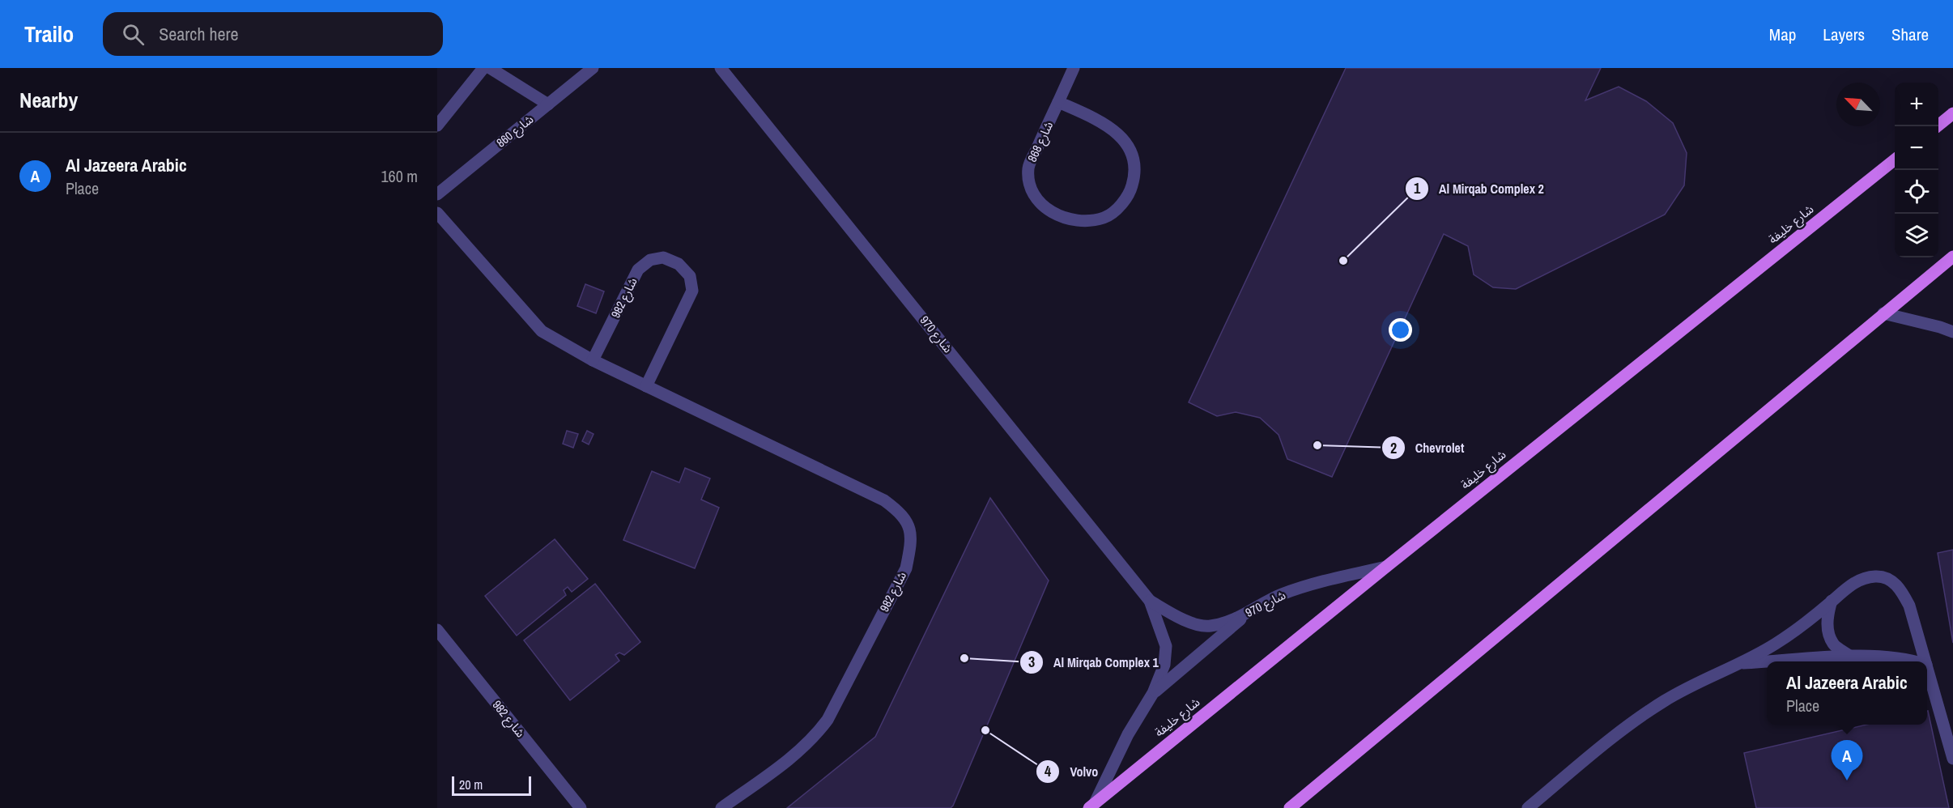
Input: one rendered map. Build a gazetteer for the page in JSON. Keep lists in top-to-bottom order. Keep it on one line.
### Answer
{"streets":{"main road":["شارع خليفة"],"street":["شارع 860","شارع 868","شارع 982","شارع 970"]},"crossings":[["شارع خليفة","شارع 970"]],"places":["Al Mirqab Complex 2","Chevrolet","Al Mirqab Complex 1","Volvo"],"scale_bar":"20 m","north":"top left","page":{"header":"Trailo","search":"Search here","nav":["Map","Layers","Share"],"heading":"Nearby","map_buttons":["+","−"],"list":[{"mark":"A","name":"Al Jazeera Arabic","note":"Place","value":"160 m"}],"popup":["Al Jazeera Arabic","Place"],"pins":"A","scale":"20 m"}}
